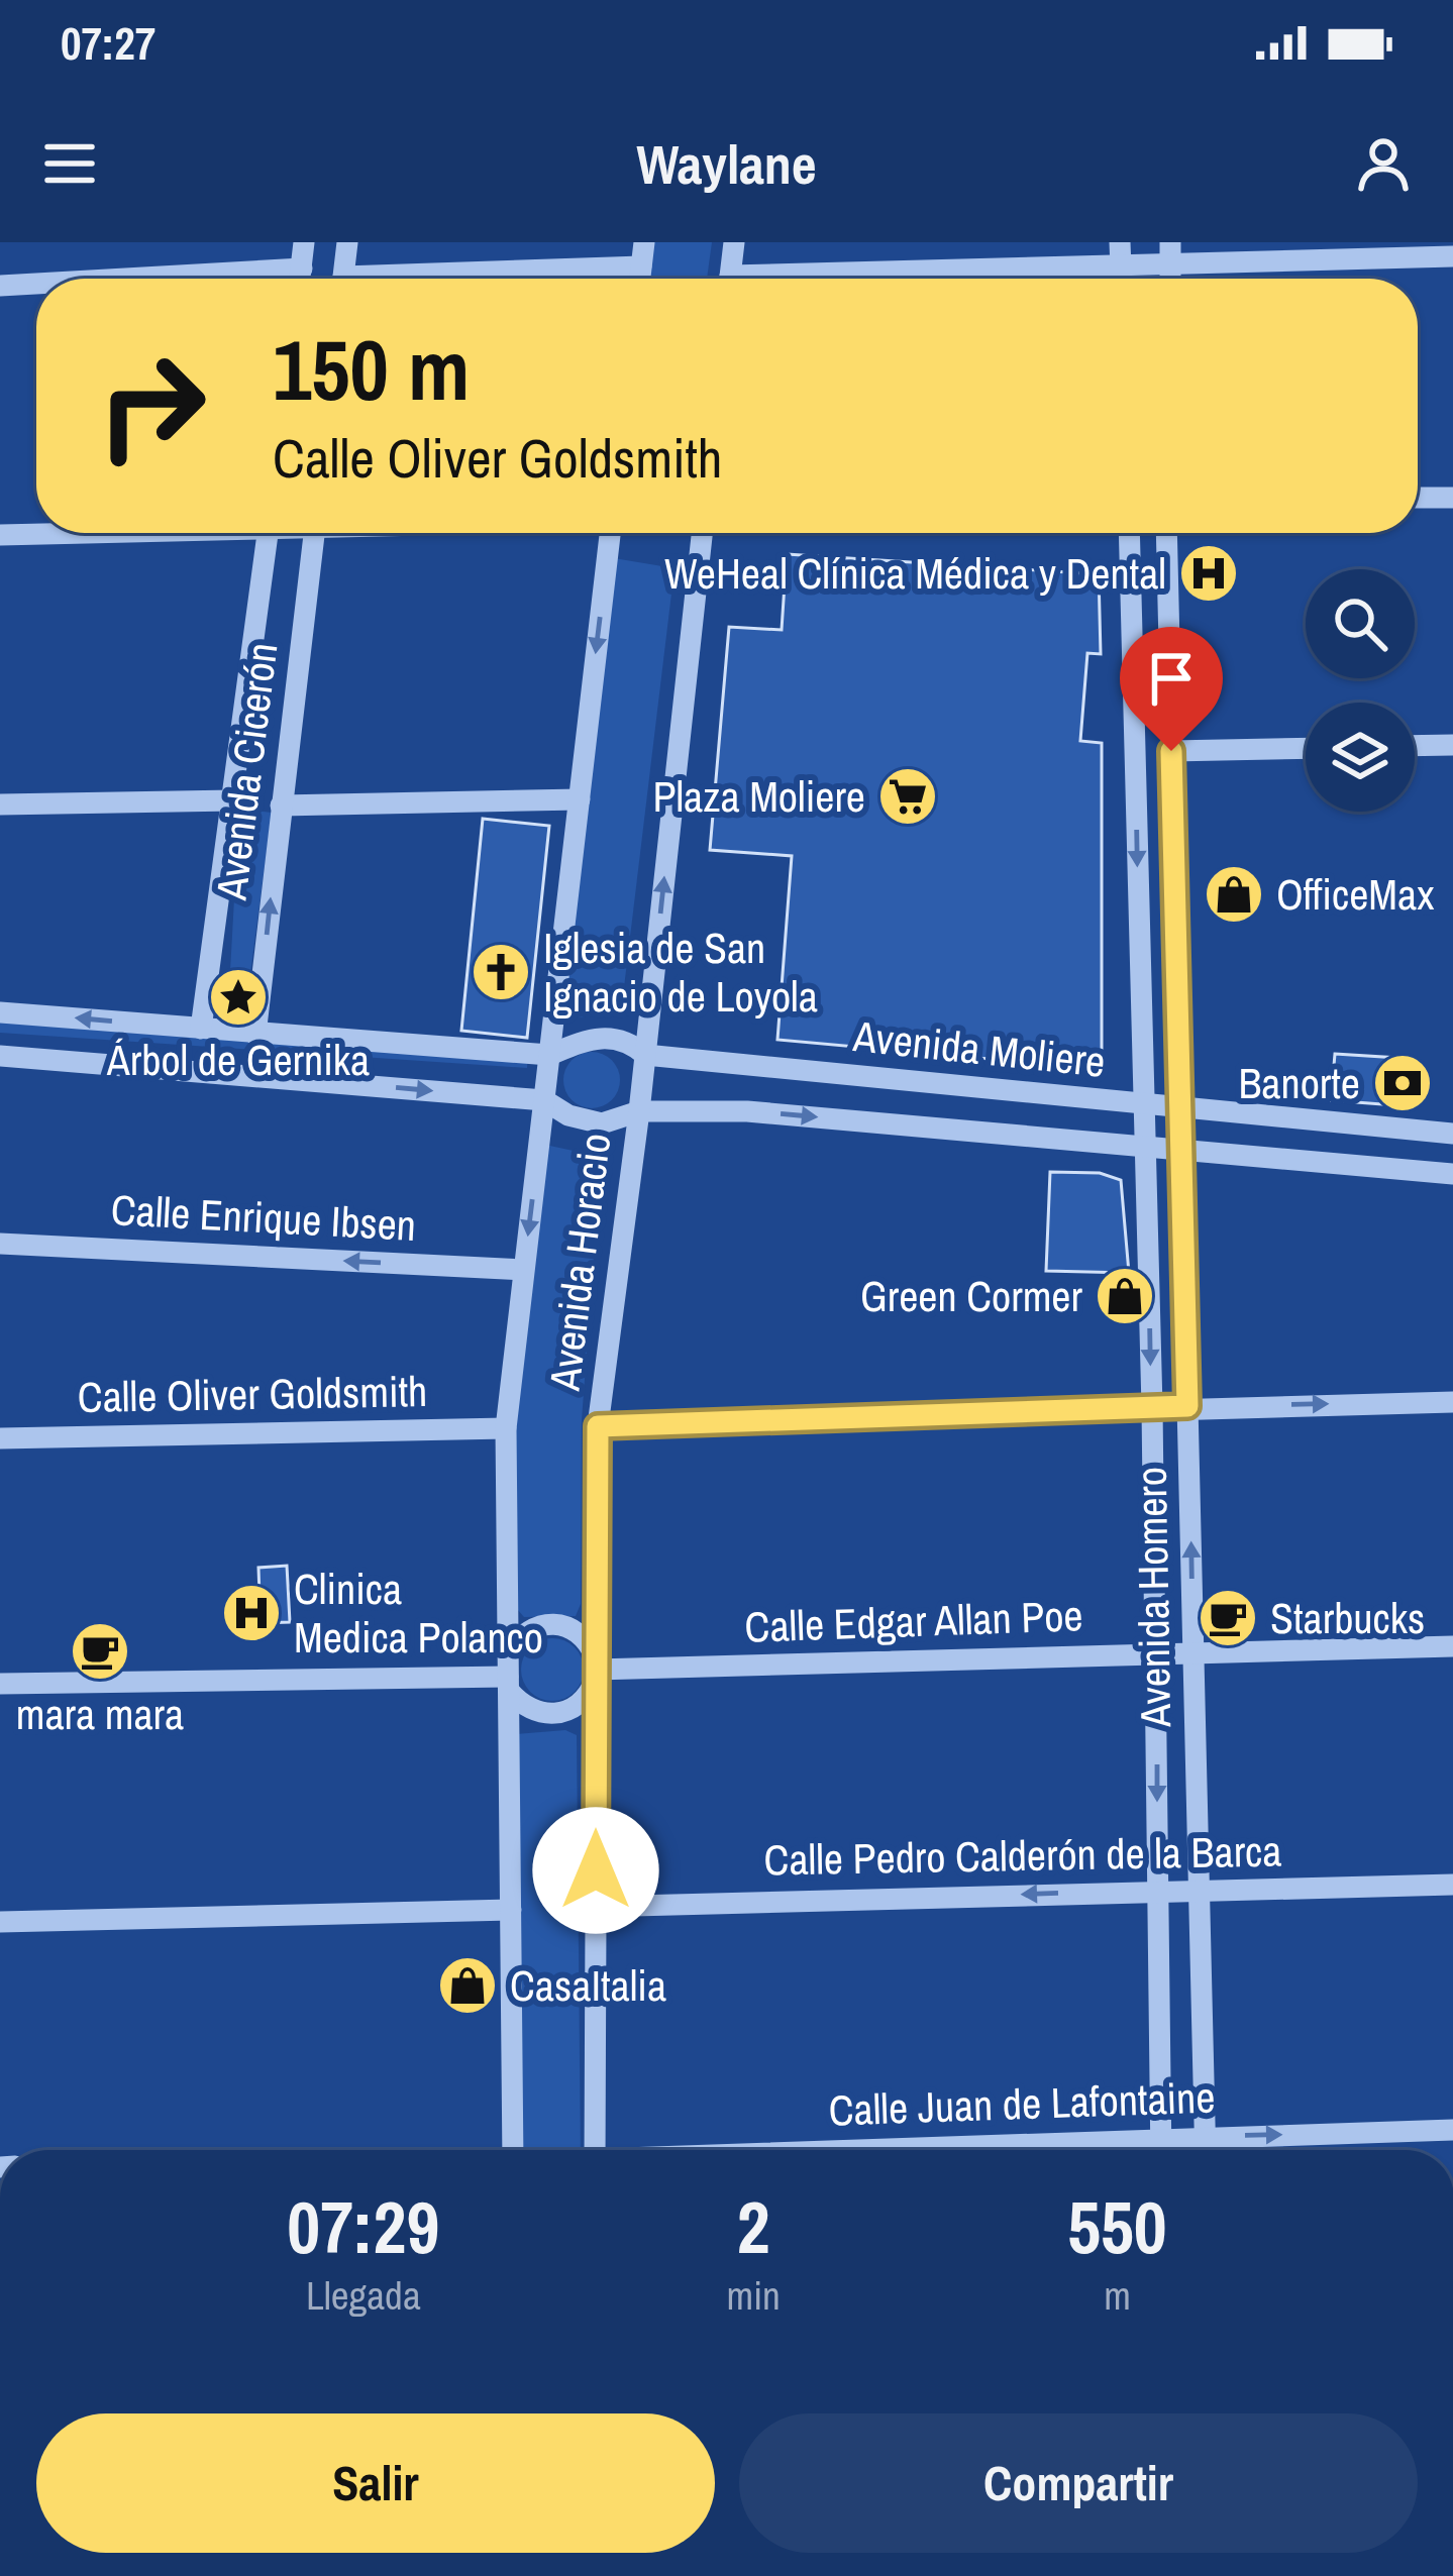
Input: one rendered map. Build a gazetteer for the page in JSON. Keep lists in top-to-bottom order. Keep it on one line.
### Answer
{"streets":{"street":["Avenida Cicerón","Avenida Moliere","Calle Enrique Ibsen","Avenida Horacio","Calle Oliver Goldsmith","Avenida Homero","Calle Edgar Allan Poe","Calle Pedro Calderón de la Barca","Calle Juan de Lafontaine"]},"crossings":[["Avenida Cicerón","Avenida Moliere"],["Avenida Moliere","Avenida Horacio"],["Avenida Moliere","Avenida Homero"],["Calle Enrique Ibsen","Avenida Horacio"],["Avenida Horacio","Calle Oliver Goldsmith"],["Avenida Horacio","Calle Edgar Allan Poe"],["Avenida Horacio","Calle Pedro Calderón de la Barca"],["Avenida Homero","Calle Edgar Allan Poe"],["Avenida Homero","Calle Pedro Calderón de la Barca"],["Avenida Homero","Calle Juan de Lafontaine"]],"one_way":["Calle Enrique Ibsen","Calle Pedro Calderón de la Barca","Calle Juan de Lafontaine"],"places":{"hospital":["WeHeal Clínica Médica y Dental","Clinica Medica Polanco"],"supermarket":["Plaza Moliere"],"shop":["OfficeMax","Green Cormer","CasaItalia"],"church":["Iglesia de San Ignacio de Loyola"],"place":["Árbol de Gernika"],"bank":["Banorte"],"cafe":["Starbucks","mara mara"]},"page":{"status":"07:27","header":"Waylane","turn":["150 m","Calle Oliver Goldsmith"],"eta":["07:29","Llegada","2","min","550","m"],"buttons":["Salir","Compartir"]}}
